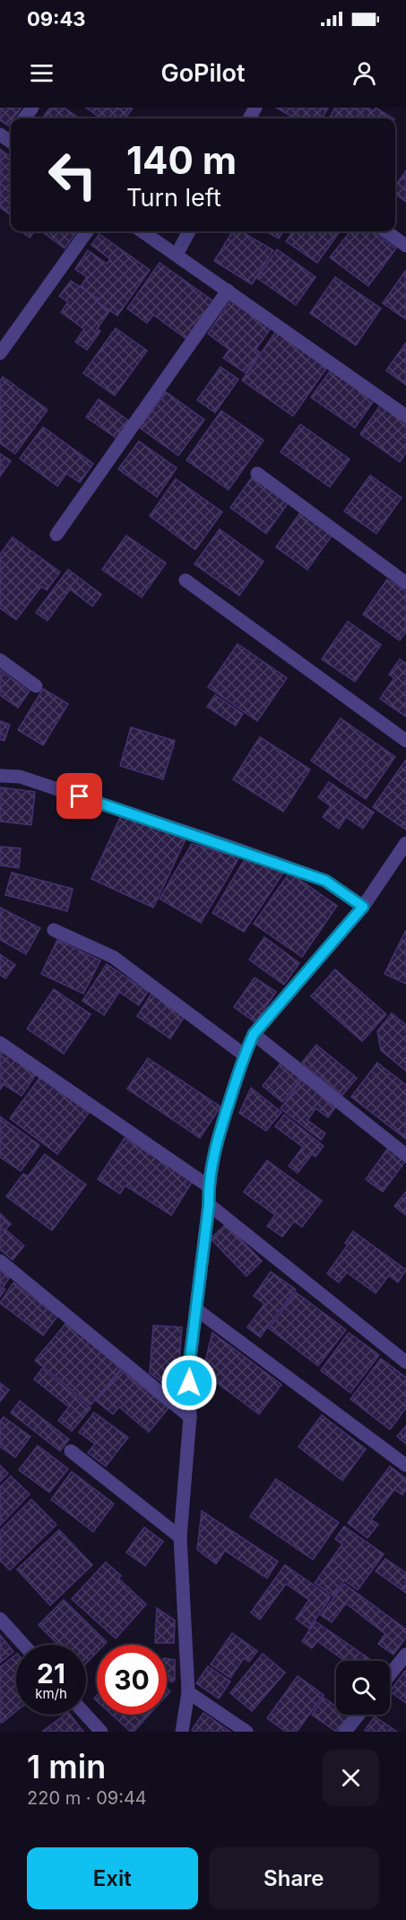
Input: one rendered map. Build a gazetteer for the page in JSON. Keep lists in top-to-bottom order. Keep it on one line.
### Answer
{"page":{"status":"09:43","header":"GoPilot","turn":["140 m","Turn left"],"speed":"21 km/h","limit":"30","heading":["1 min","220 m · 09:44"],"buttons":["Exit","Share"]}}
